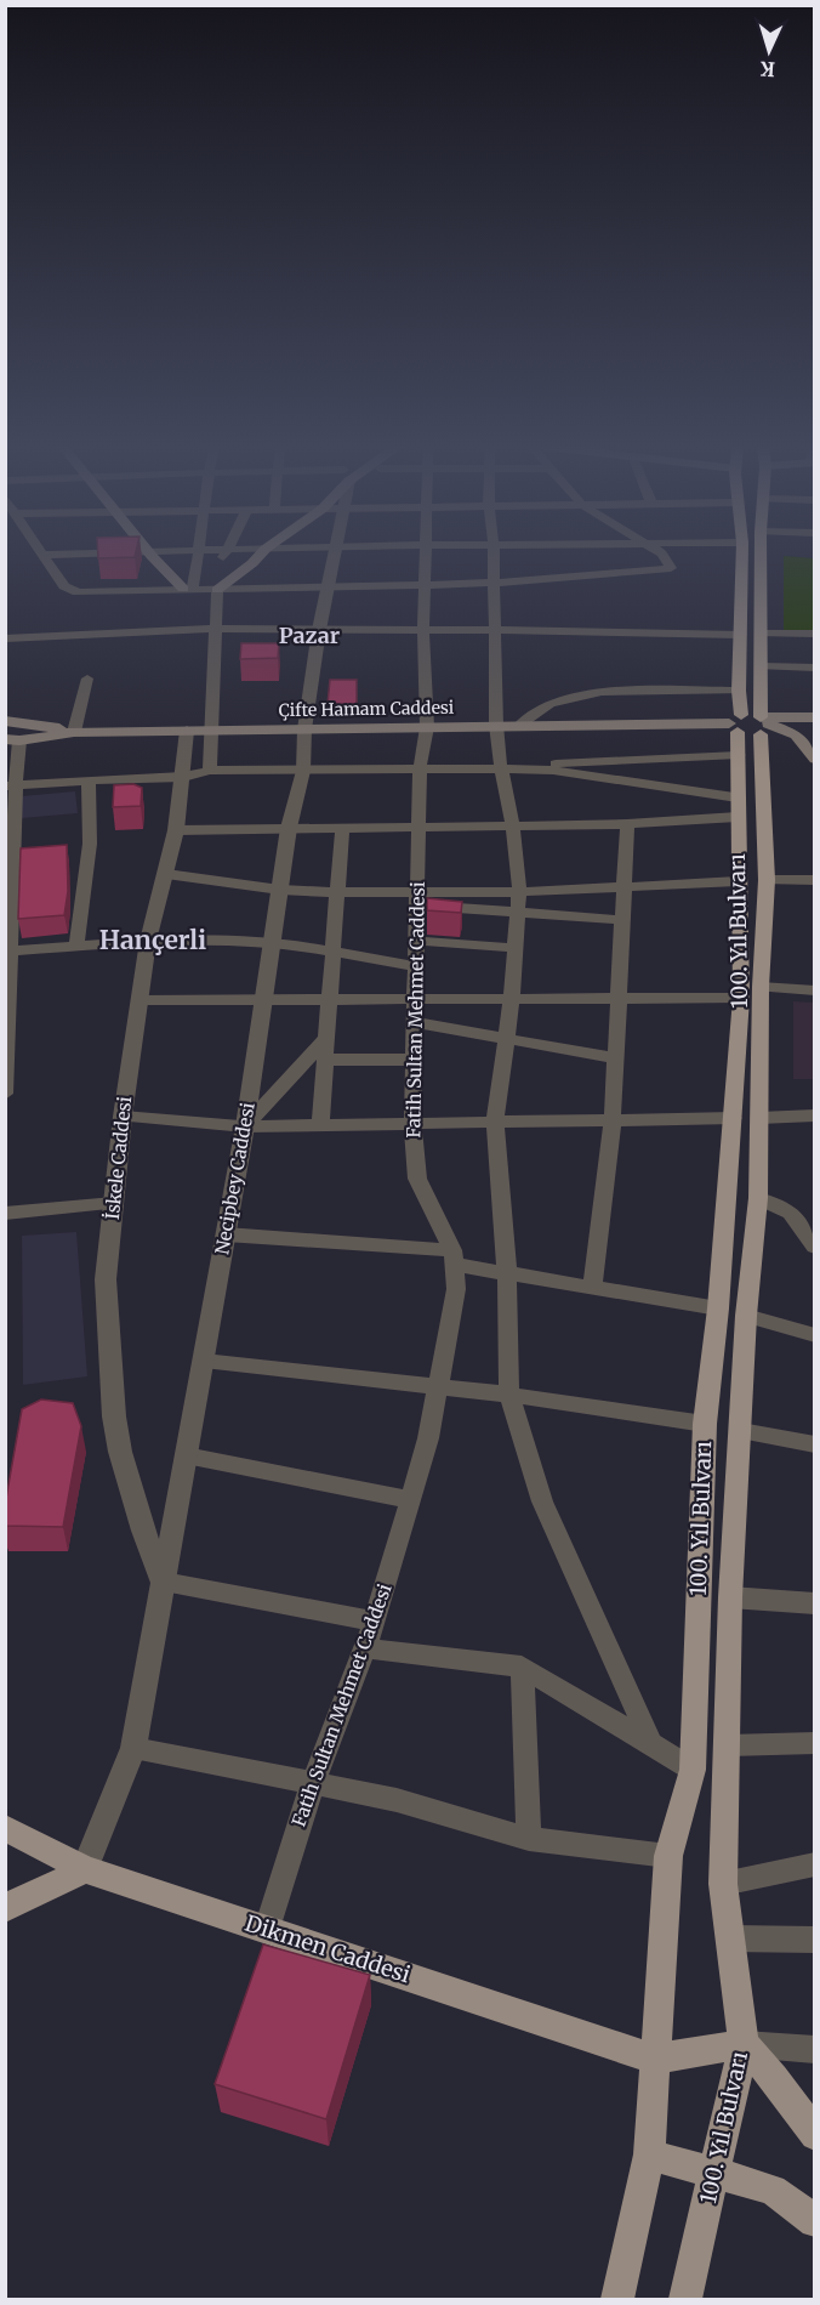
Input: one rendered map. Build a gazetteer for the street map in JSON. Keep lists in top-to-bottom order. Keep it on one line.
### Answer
{"streets":{"main road":["Çifte Hamam Caddesi","100. Yıl Bulvarı","Dikmen Caddesi"],"street":["Fatih Sultan Mehmet Caddesi","İskele Caddesi","Necipbey Caddesi"]},"crossings":[["Çifte Hamam Caddesi","100. Yıl Bulvarı"],["Çifte Hamam Caddesi","Fatih Sultan Mehmet Caddesi"],["Çifte Hamam Caddesi","İskele Caddesi"],["Çifte Hamam Caddesi","Necipbey Caddesi"],["100. Yıl Bulvarı","Dikmen Caddesi"],["Fatih Sultan Mehmet Caddesi","Dikmen Caddesi"],["İskele Caddesi","Necipbey Caddesi"],["Necipbey Caddesi","Dikmen Caddesi"]],"districts":["Pazar","Hançerli"],"north":"bottom"}
